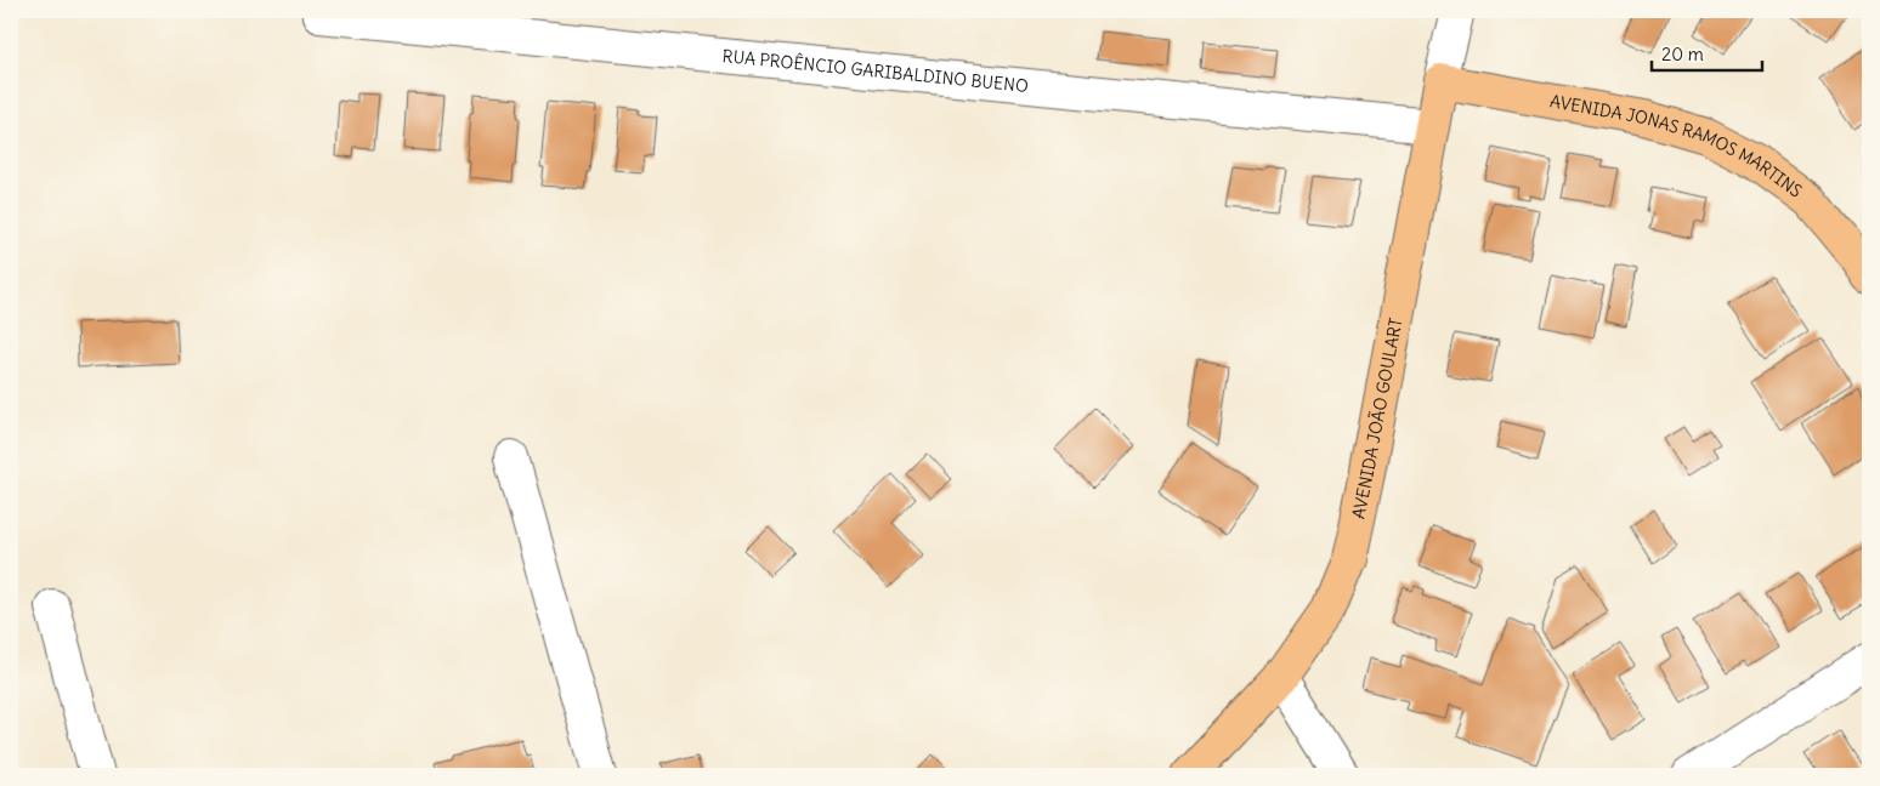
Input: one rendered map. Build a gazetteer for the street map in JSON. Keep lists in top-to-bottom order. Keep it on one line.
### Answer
{"streets":{"main road":["AVENIDA JONAS RAMOS MARTINS","AVENIDA JOÃO GOULART"],"street":["RUA PROÊNCIO GARIBALDINO BUENO"]},"crossings":[["RUA PROÊNCIO GARIBALDINO BUENO","AVENIDA JOÃO GOULART"],["AVENIDA JONAS RAMOS MARTINS","AVENIDA JOÃO GOULART"]],"scale_bar":"20 m"}
